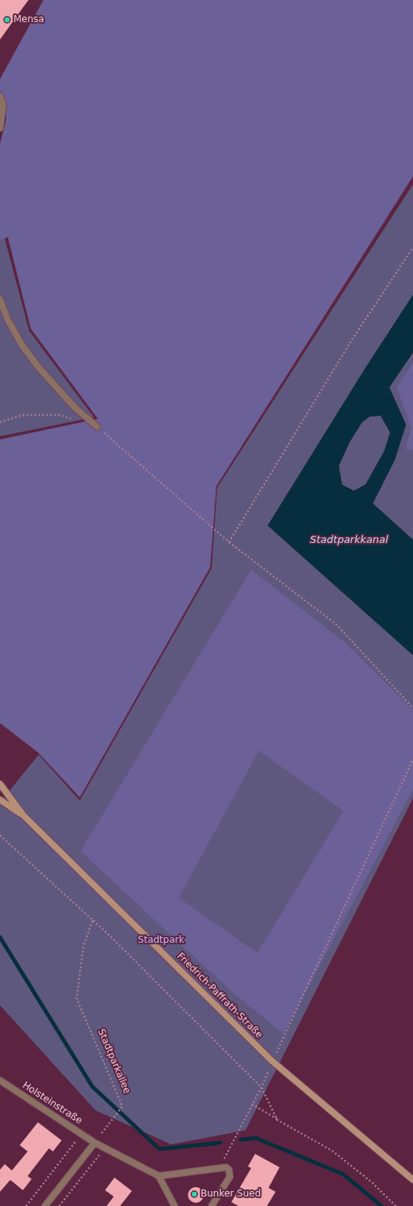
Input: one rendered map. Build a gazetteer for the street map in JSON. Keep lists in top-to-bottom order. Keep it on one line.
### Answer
{"streets":{"main road":["Friedrich-Paffrath-Straße"],"street":["Holsteinstraße"],"path":["Stadtparkallee"]},"crossings":[["Stadtparkallee","Holsteinstraße"]],"water":["Stadtparkkanal"],"parks":["Stadtpark"],"places":["Mensa","Bunker Sued"]}
